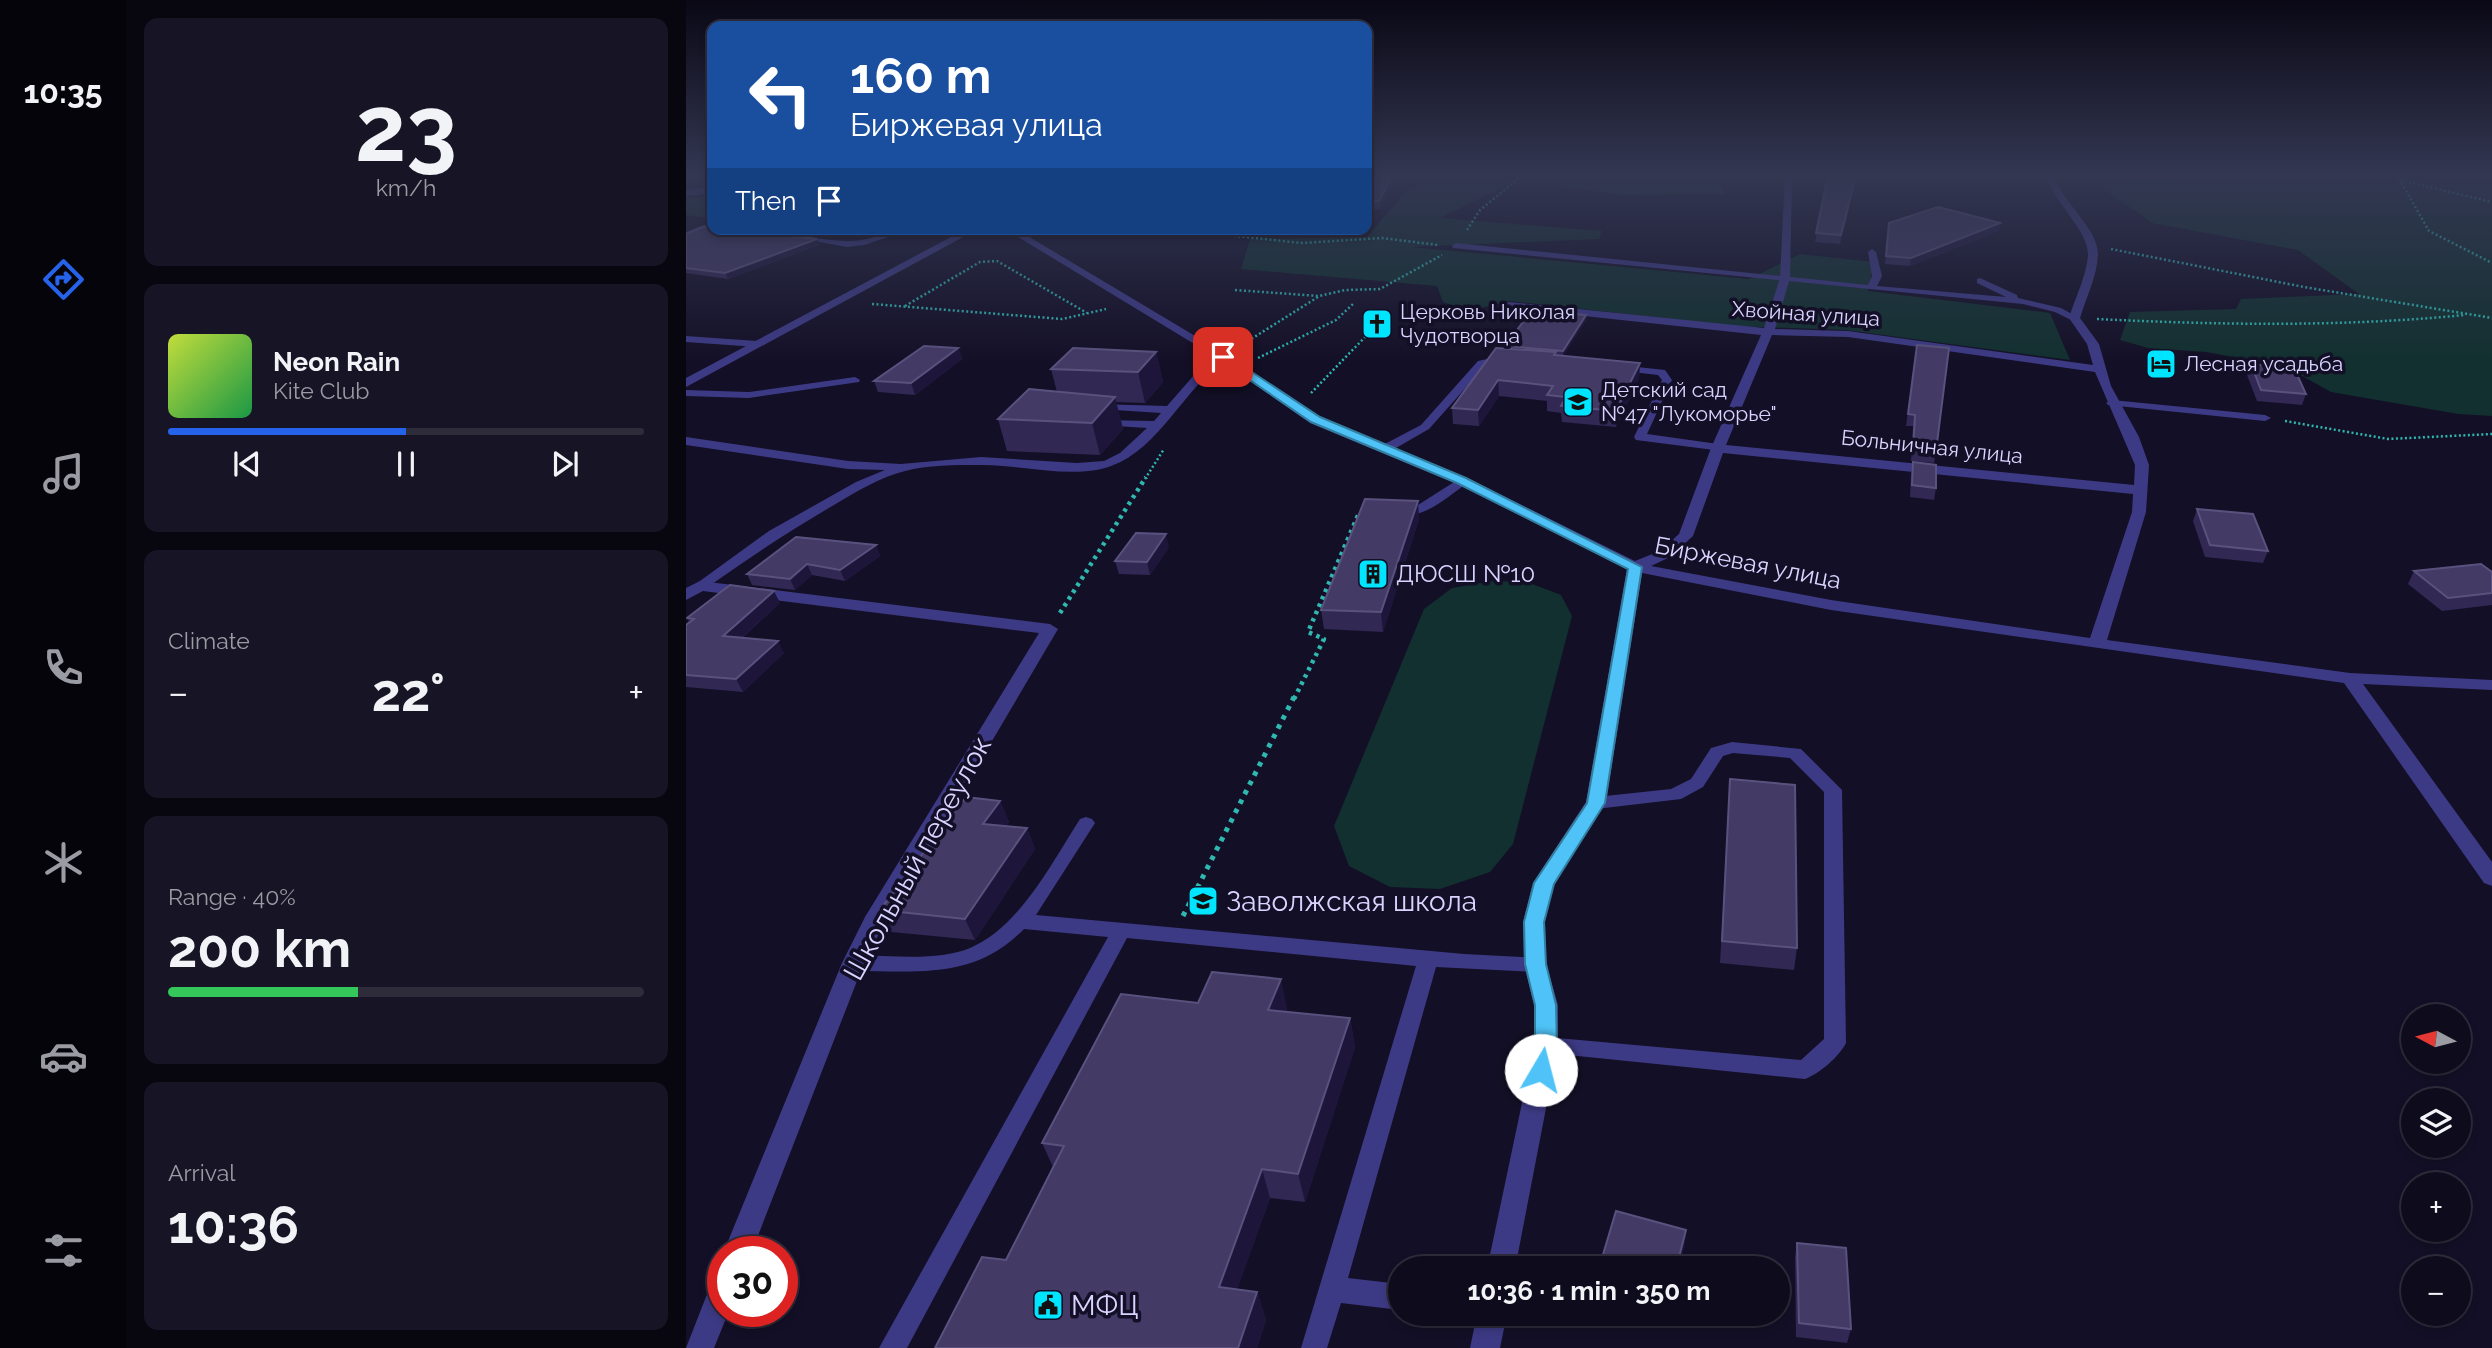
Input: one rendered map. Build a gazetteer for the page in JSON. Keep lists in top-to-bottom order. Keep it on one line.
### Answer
{"streets":{"street":["Хвойная улица","Больничная улица","Биржевая улица","Школьный переулок"]},"places":{"church":["Церковь Николая Чудотворца"],"hotel":["Лесная усадьба"],"school or university":["Детский сад №47 \"Лукоморье\"","Заволжская школа"],"building":["ДЮСШ №10"],"public building":["МФЦ"]},"north":"left","page":{"tabs":"10:35","tile":[["23","km/h"],"Climate",["Range · 40%","200 km"],["Arrival","10:36"]],"turn":["160 m","Биржевая улица"],"then":"Then","song":["Neon Rain","Kite Club"],"heat":["−","22°","+"],"map_buttons":["+","−"],"limit":"30","trip":"10:36 · 1 min · 350 m"}}
